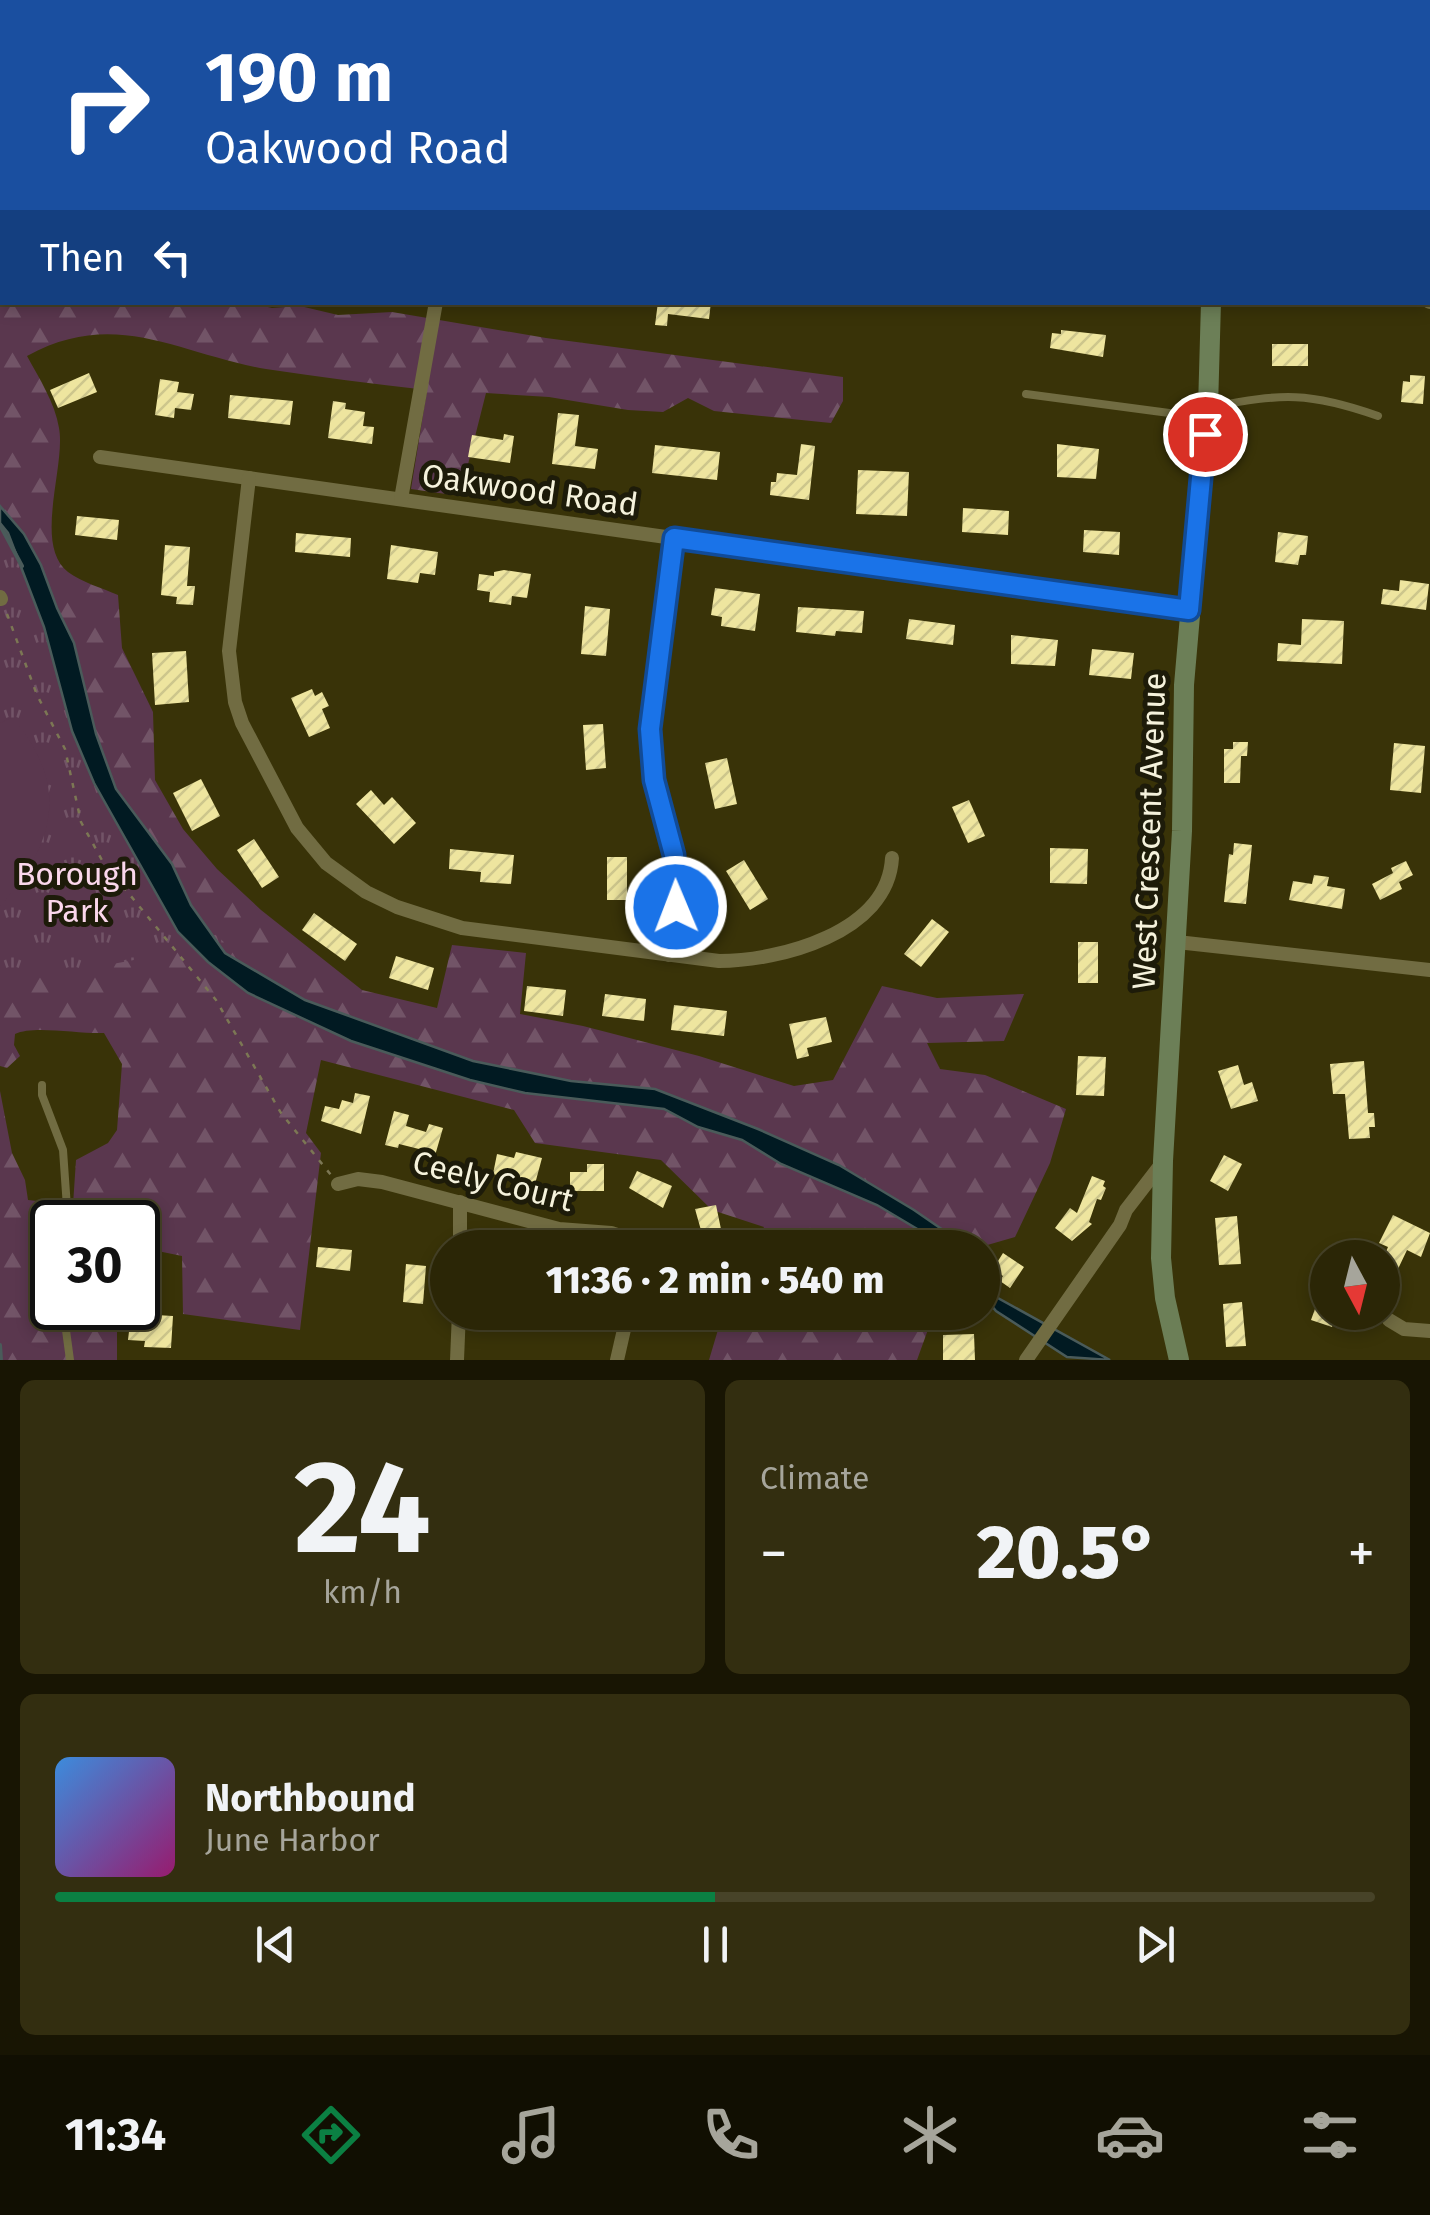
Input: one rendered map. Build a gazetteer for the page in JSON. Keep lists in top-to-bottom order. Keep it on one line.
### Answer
{"streets":{"main road":["West Crescent Avenue"],"street":["Oakwood Road","Ceely Court"]},"crossings":[["Oakwood Road","West Crescent Avenue"]],"parks":["Borough Park"],"north":"bottom","page":{"turn":["190 m","Oakwood Road"],"then":"Then","limit":"30","trip":"11:36 · 2 min · 540 m","tile":[["24","km/h"],"Climate"],"heat":["−","20.5°","+"],"song":["Northbound","June Harbor"],"tabs":"11:34"}}
